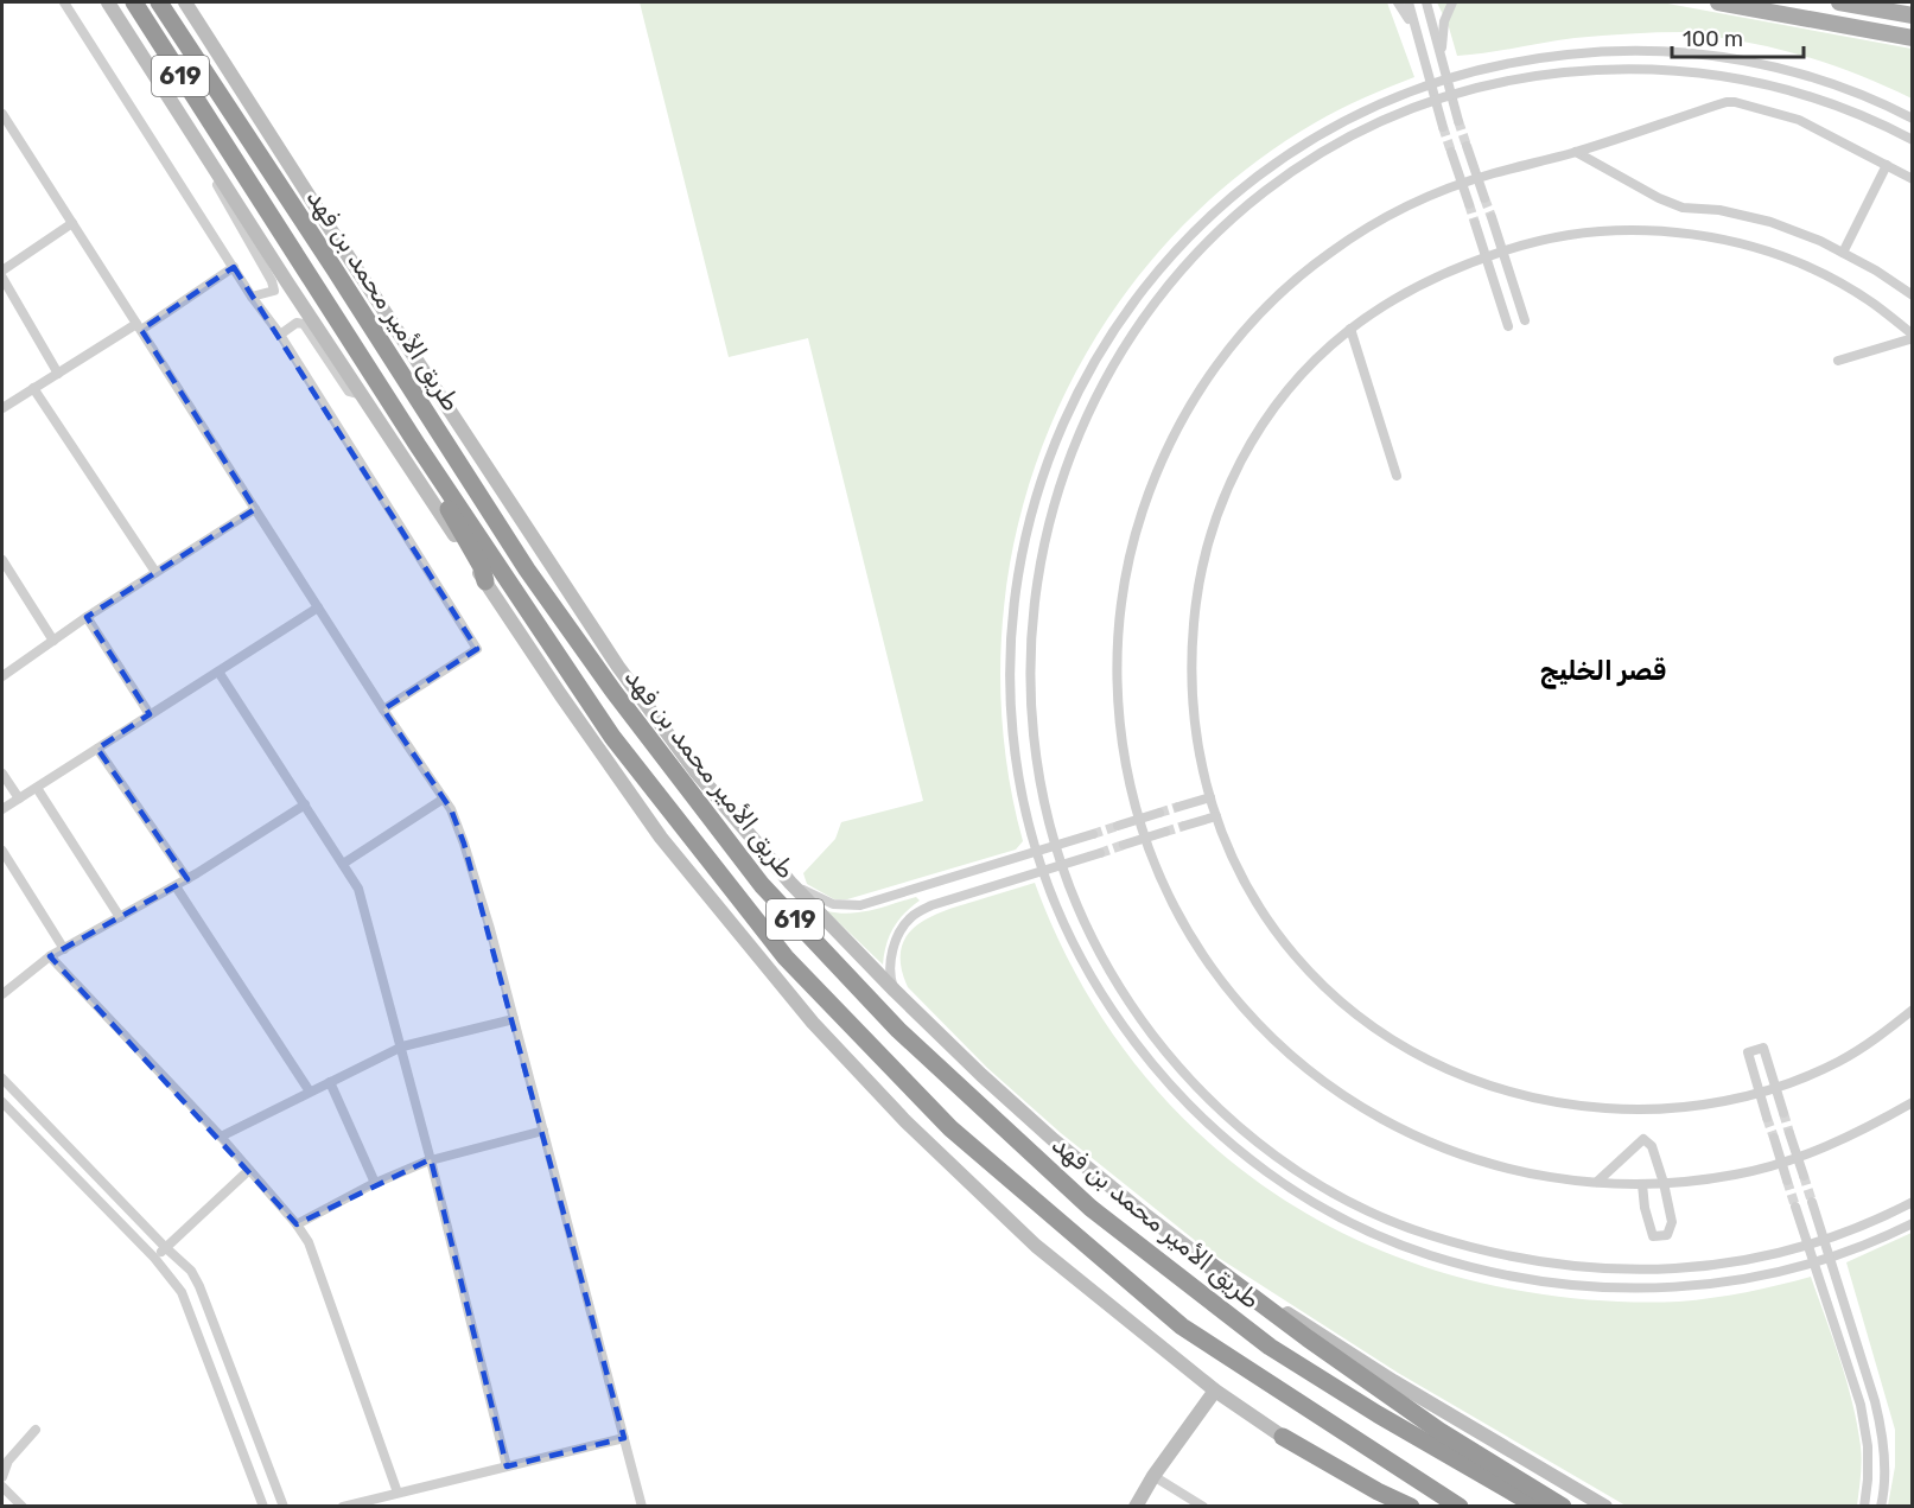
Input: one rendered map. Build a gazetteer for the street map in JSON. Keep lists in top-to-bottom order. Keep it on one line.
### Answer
{"streets":{"highway":["619","طريق الأمير محمد بن فهد"]},"districts":["قصر الخليج"],"scale_bar":"100 m"}
